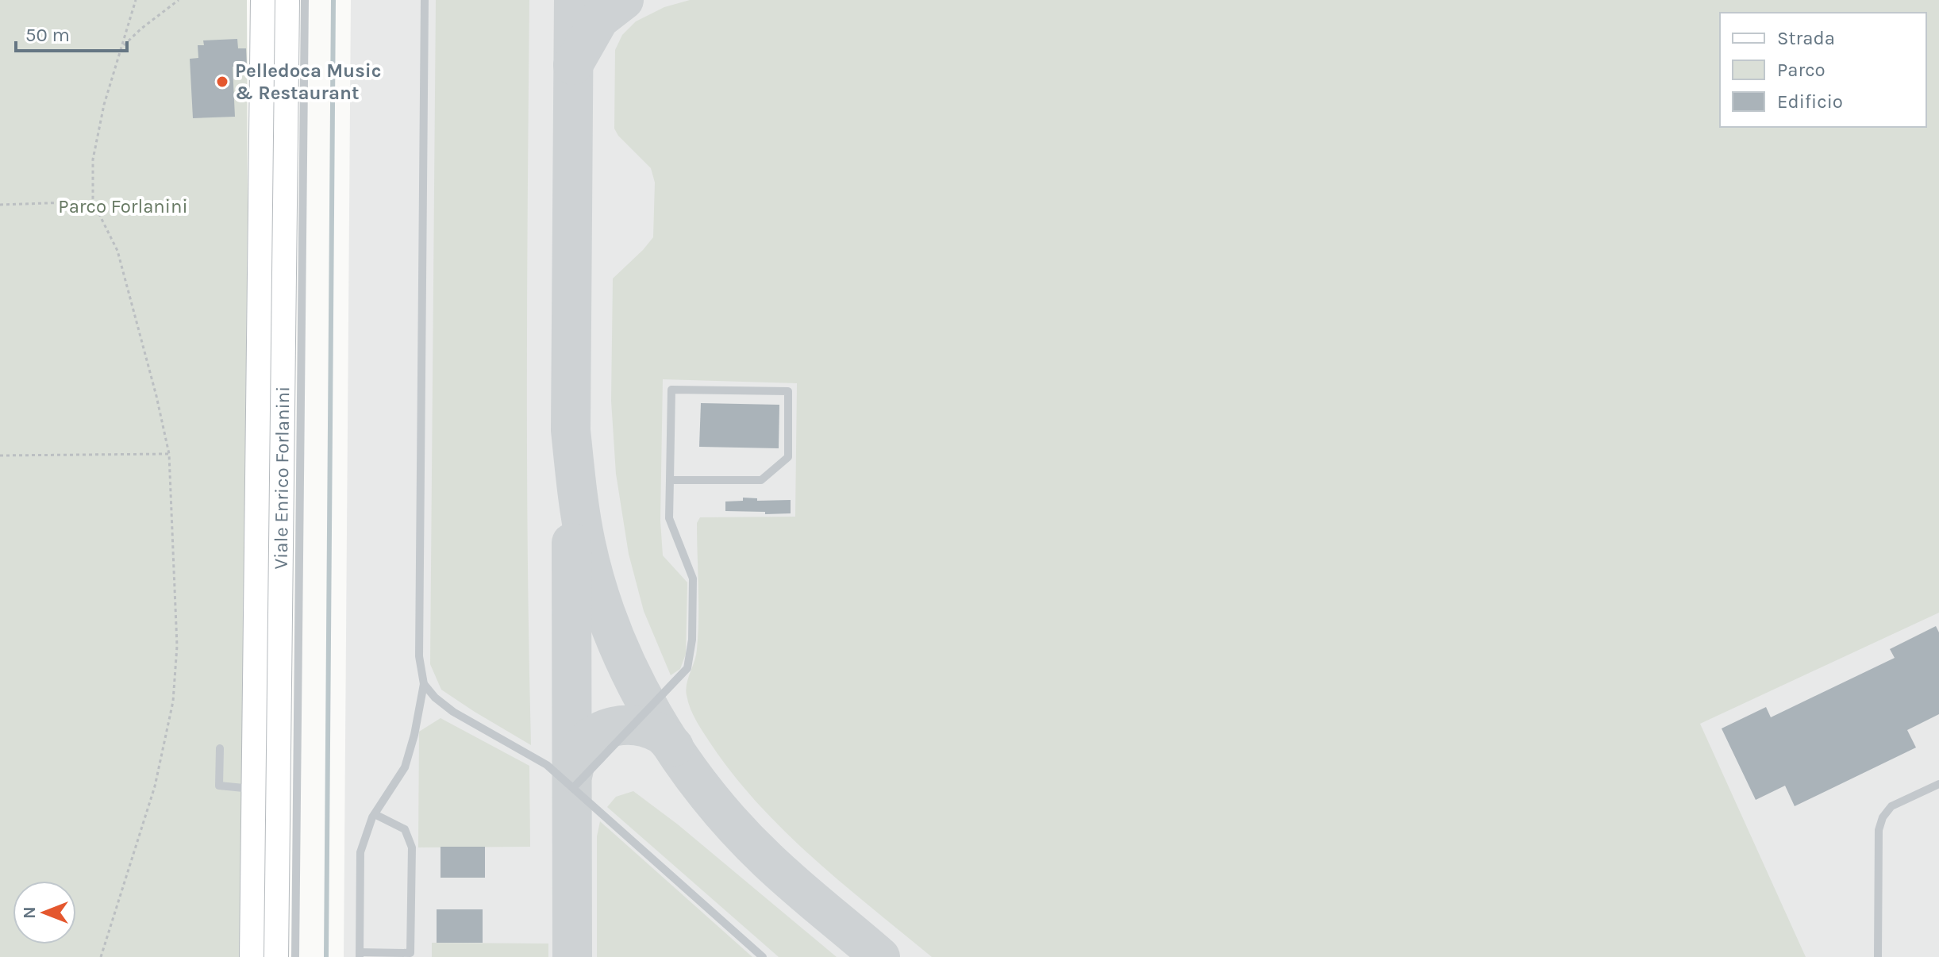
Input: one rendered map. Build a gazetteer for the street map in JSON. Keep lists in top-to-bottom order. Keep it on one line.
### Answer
{"streets":{"main road":["Viale Enrico Forlanini"]},"parks":["Parco Forlanini"],"places":["Pelledoca Music & Restaurant"],"legend":["Strada","Parco","Edificio"],"scale_bar":"50 m","north":"left"}
